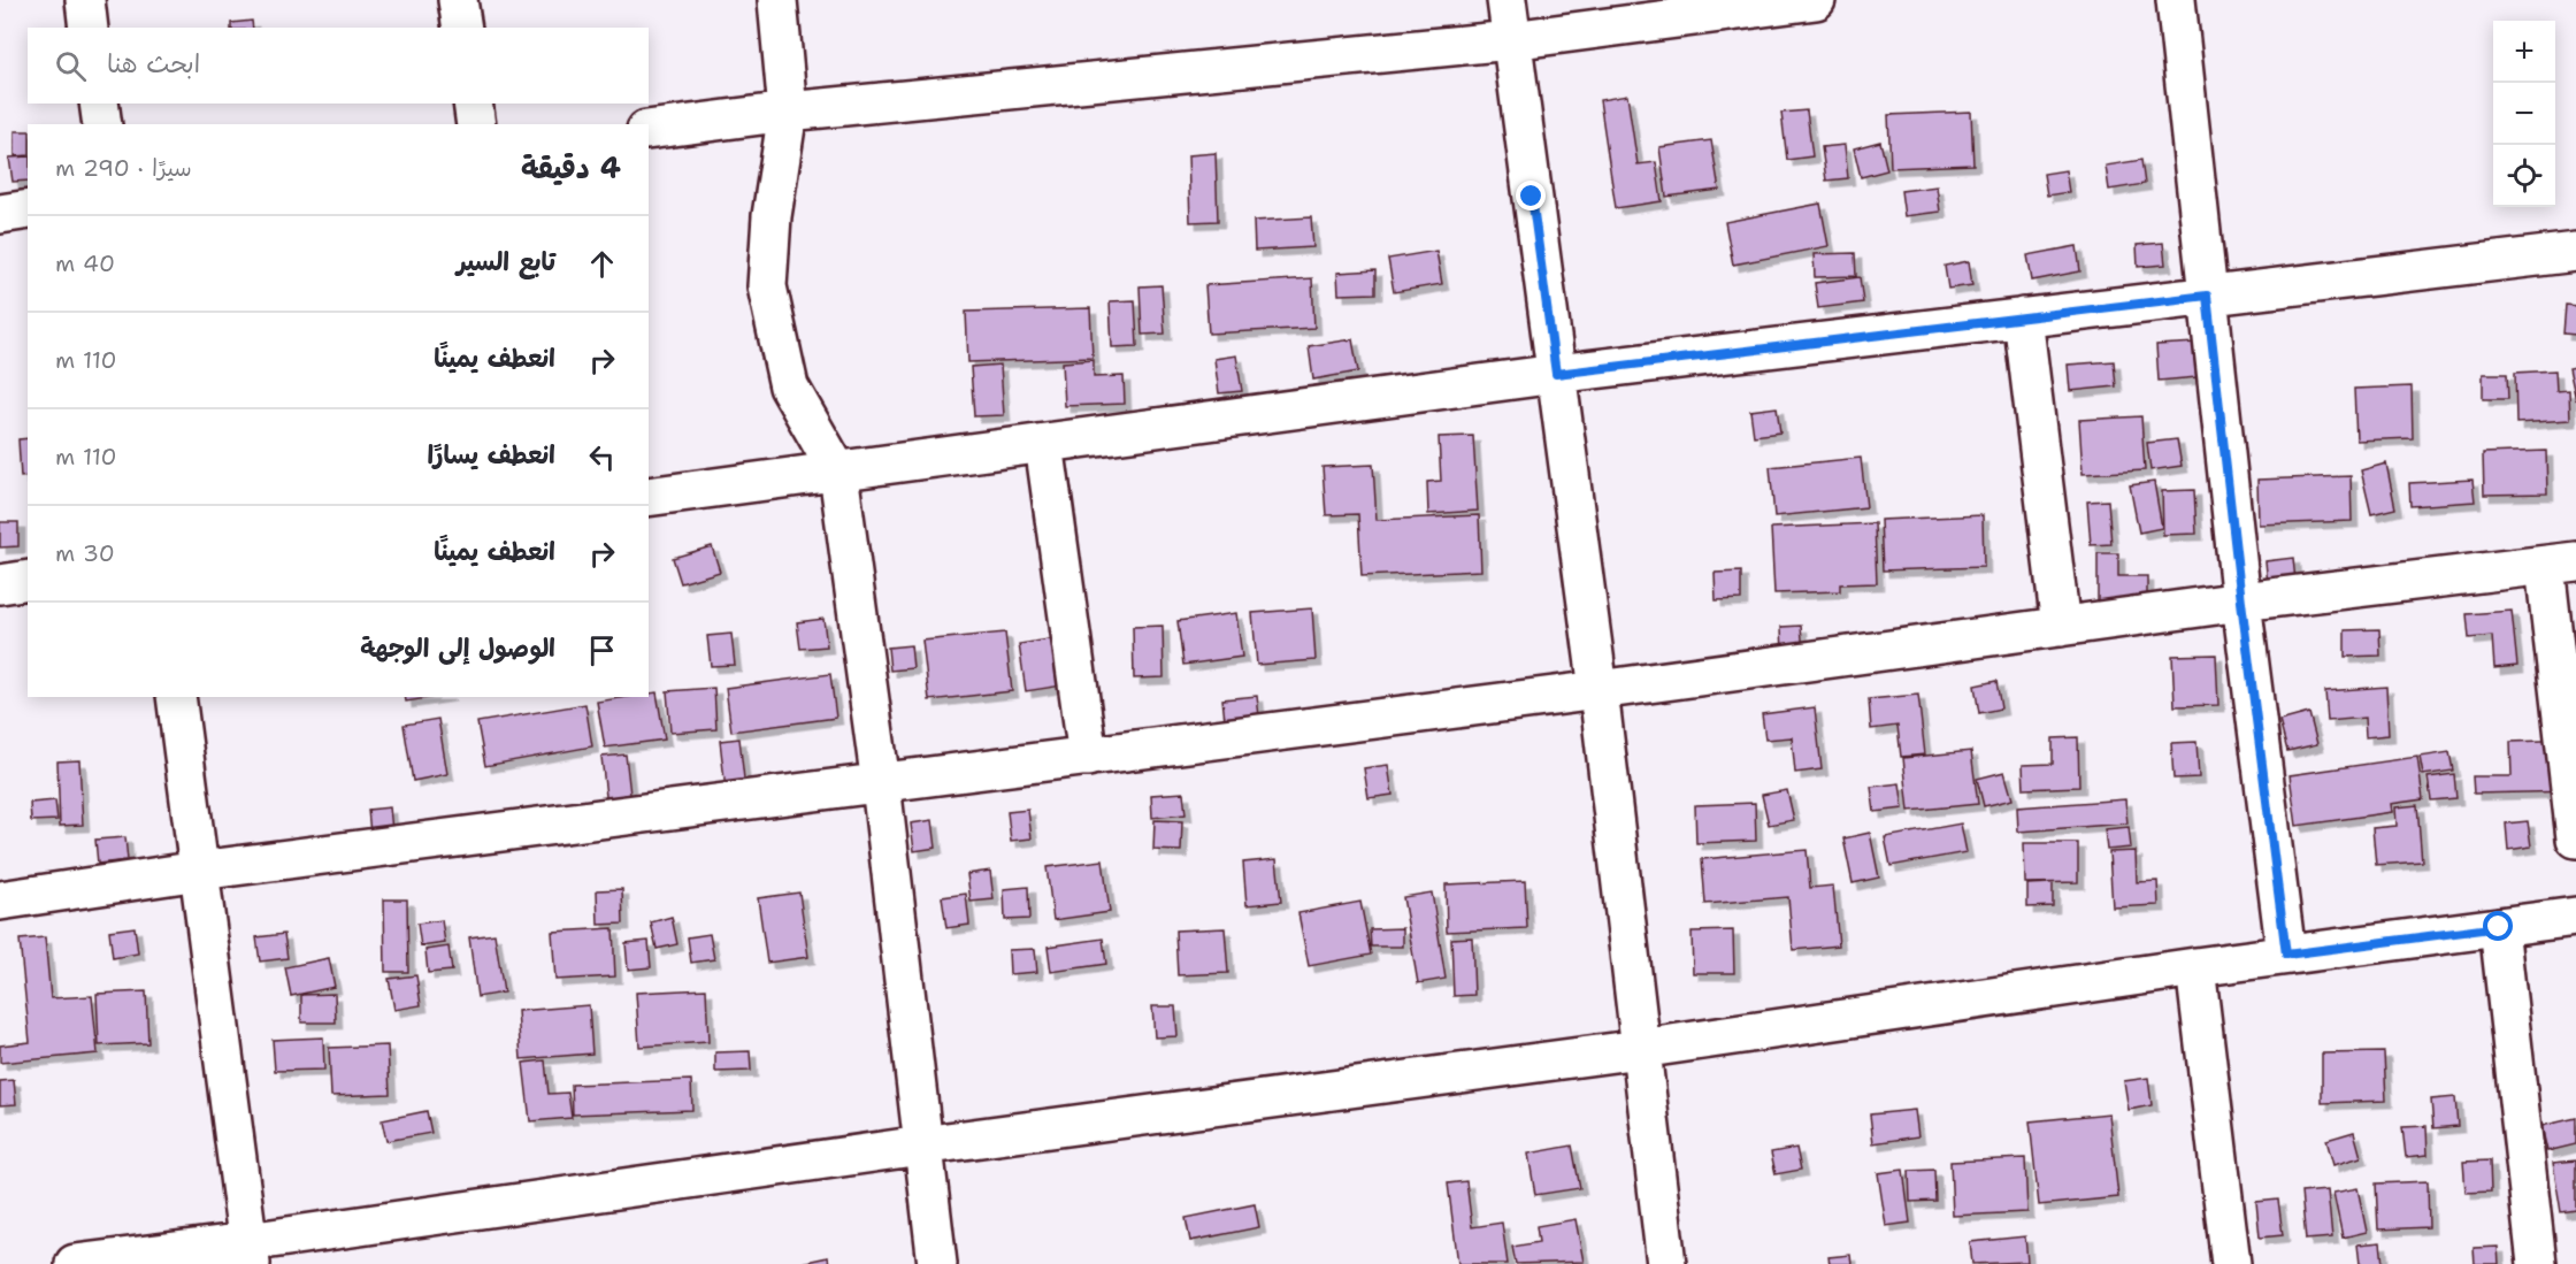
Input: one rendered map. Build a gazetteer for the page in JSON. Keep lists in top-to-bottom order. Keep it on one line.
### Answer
{"page":{"map_buttons":["+","−"],"search":"ابحث هنا","heading":["4 دقيقة","سيرًا · 290 m"],"list":[["تابع السير","40 m"],["انعطف يمينًا","110 m"],["انعطف يسارًا","110 m"],["انعطف يمينًا","30 m"],"الوصول إلى الوجهة"]}}
